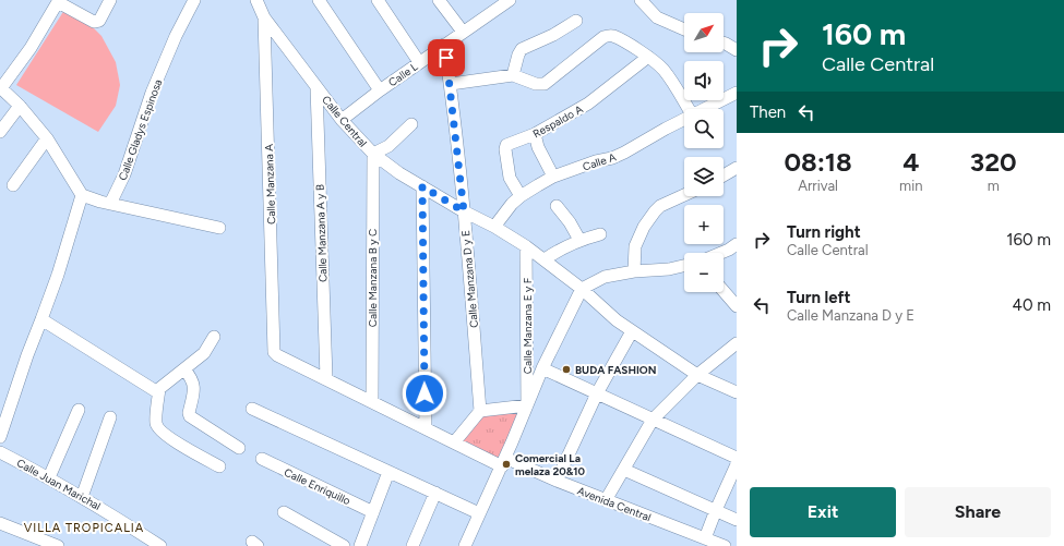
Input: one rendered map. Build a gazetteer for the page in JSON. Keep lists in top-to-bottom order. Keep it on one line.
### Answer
{"streets":{"street":["Calle L","Calle Central","Respaldo A","Calle Gladys Espinosa","Calle A","Calle Manzana A","Calle Manzana A y B","Calle Manzana B y C","Calle Manzana D y E","Calle Manzana E y F","Calle Juan Marichal","Calle Enriquillo","Avenida Central"]},"crossings":[["Calle L","Calle Central"],["Calle L","Calle Manzana D y E"],["Calle Central","Calle A"],["Calle Central","Calle Manzana A"],["Calle Central","Calle Manzana A y B"],["Calle Central","Calle Manzana B y C"],["Calle Central","Calle Manzana D y E"],["Calle Central","Calle Manzana E y F"],["Respaldo A","Calle A"],["Calle Manzana A","Avenida Central"],["Calle Manzana A y B","Avenida Central"],["Calle Manzana B y C","Avenida Central"]],"districts":["VILLA TROPICALIA"],"places":["BUDA FASHION","Comercial La melaza 20&10"],"north":"top right","page":{"turn":["160 m","Calle Central"],"map_buttons":["+","−"],"then":"Then","eta":["08:18","Arrival","4","min","320","m"],"list":[{"name":"Turn right","note":"Calle Central","value":"160 m"},{"name":"Turn left","note":"Calle Manzana D y E","value":"40 m"}],"buttons":["Exit","Share"]}}
